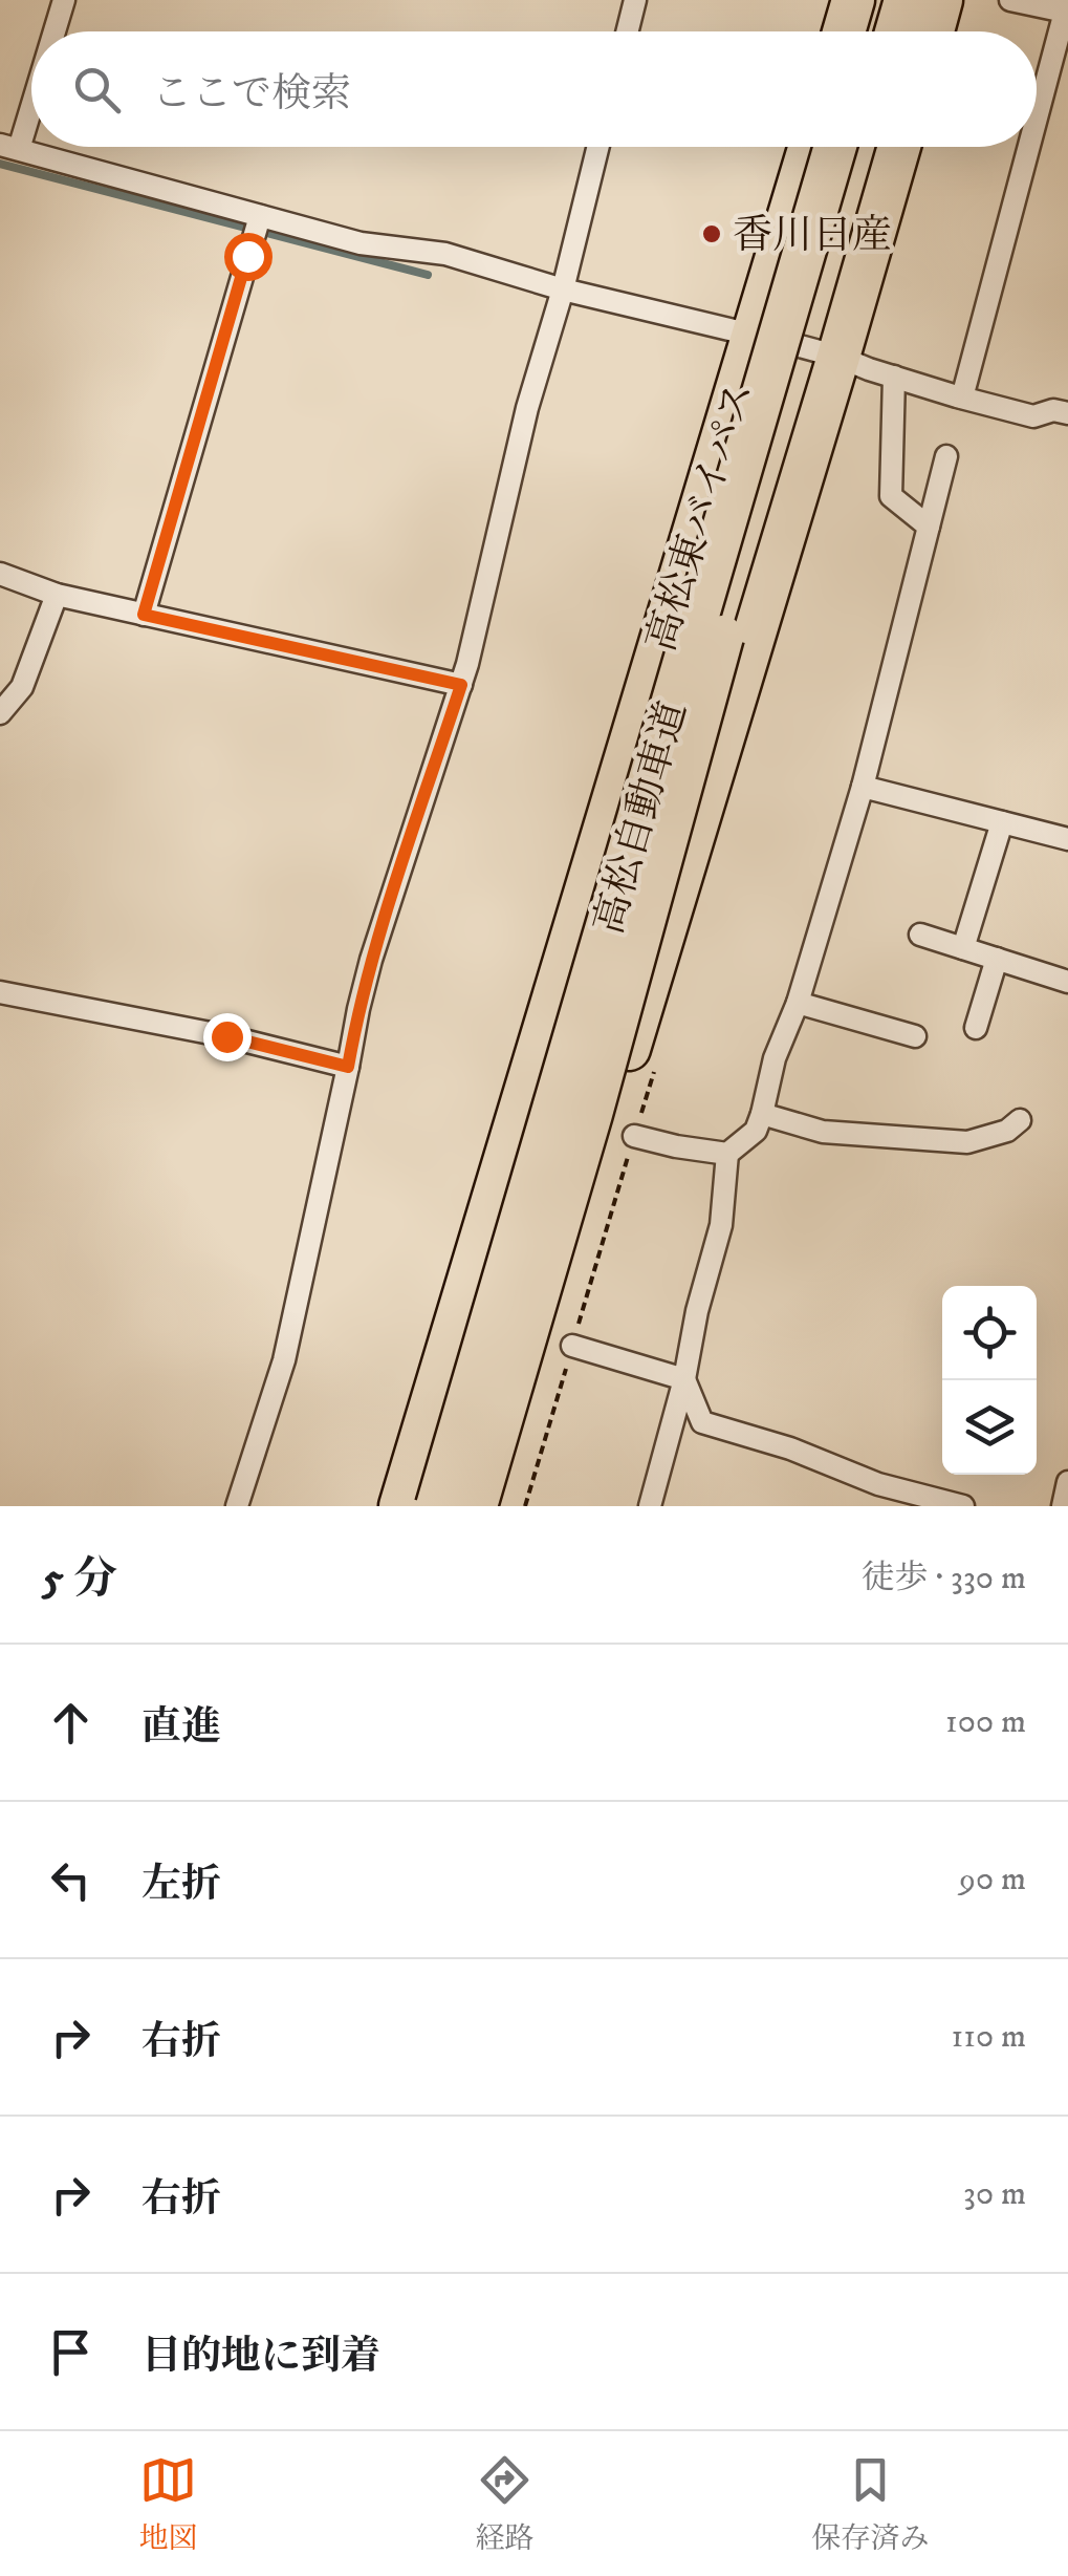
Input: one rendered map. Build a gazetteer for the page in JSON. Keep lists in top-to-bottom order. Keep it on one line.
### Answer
{"streets":{"highway":["高松東バイパス","高松自動車道"]},"places":["香川日産"],"page":{"search":"ここで検索","heading":["5 分","徒歩 · 330 m"],"list":[["直進","100 m"],["左折","90 m"],["右折","110 m"],["右折","30 m"],"目的地に到着"],"nav":["地図","経路","保存済み"]}}
